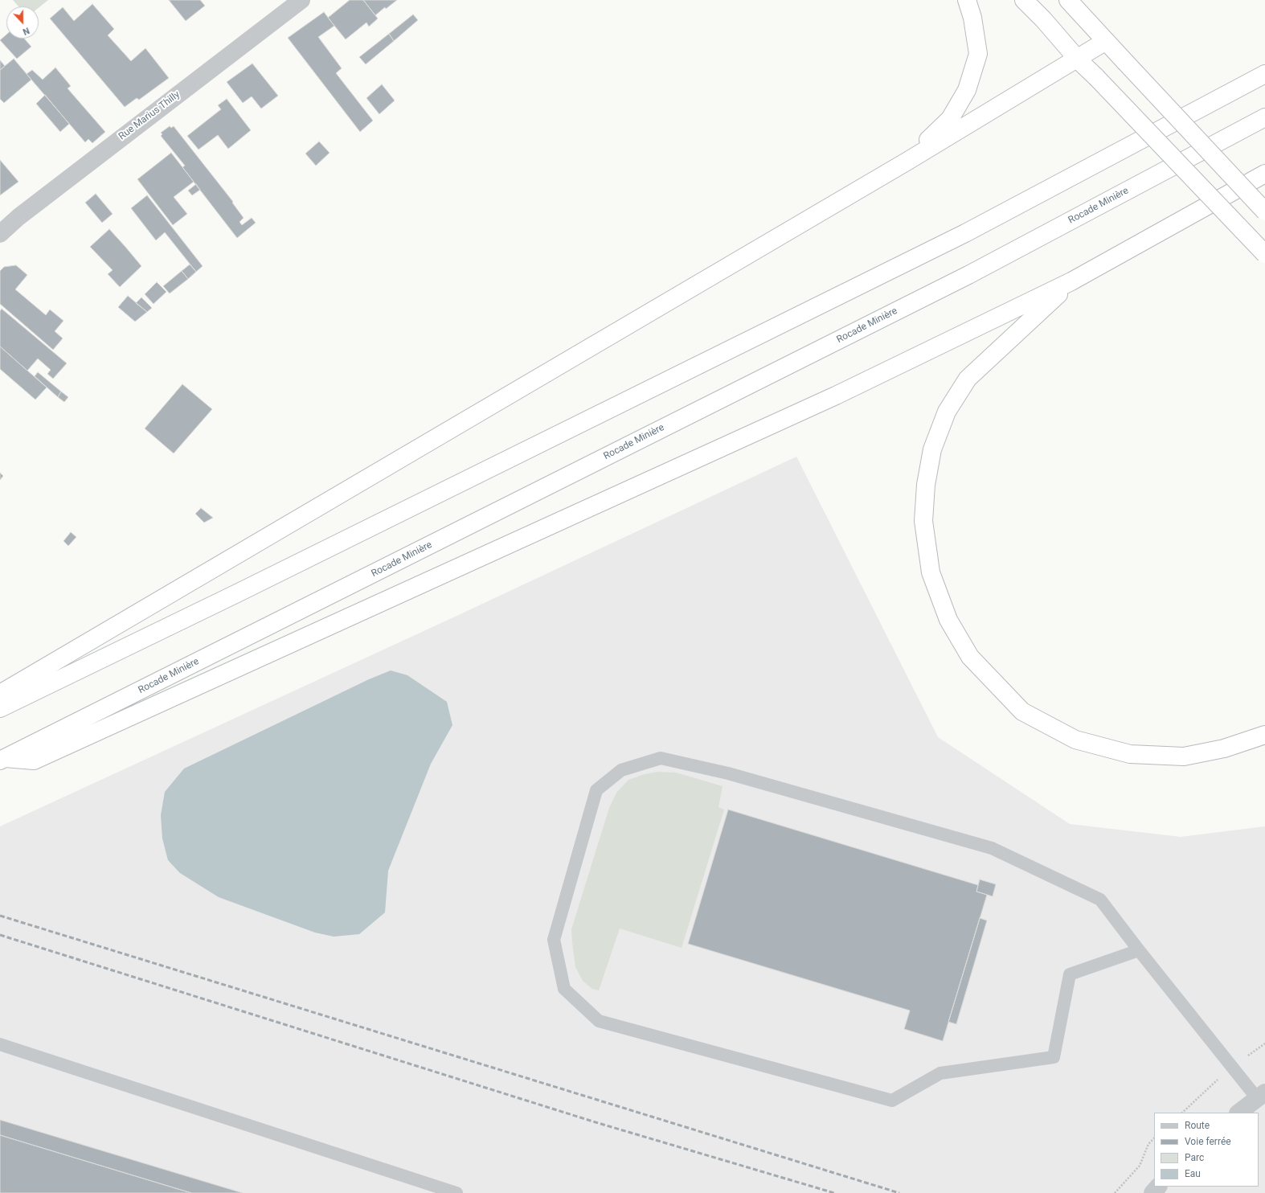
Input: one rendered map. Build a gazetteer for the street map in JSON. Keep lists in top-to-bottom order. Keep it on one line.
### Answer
{"streets":{"highway":["Rocade Minière"],"street":["Rue Marius Thilly"]},"legend":["Route","Voie ferrée","Parc","Eau"],"north":"bottom"}
